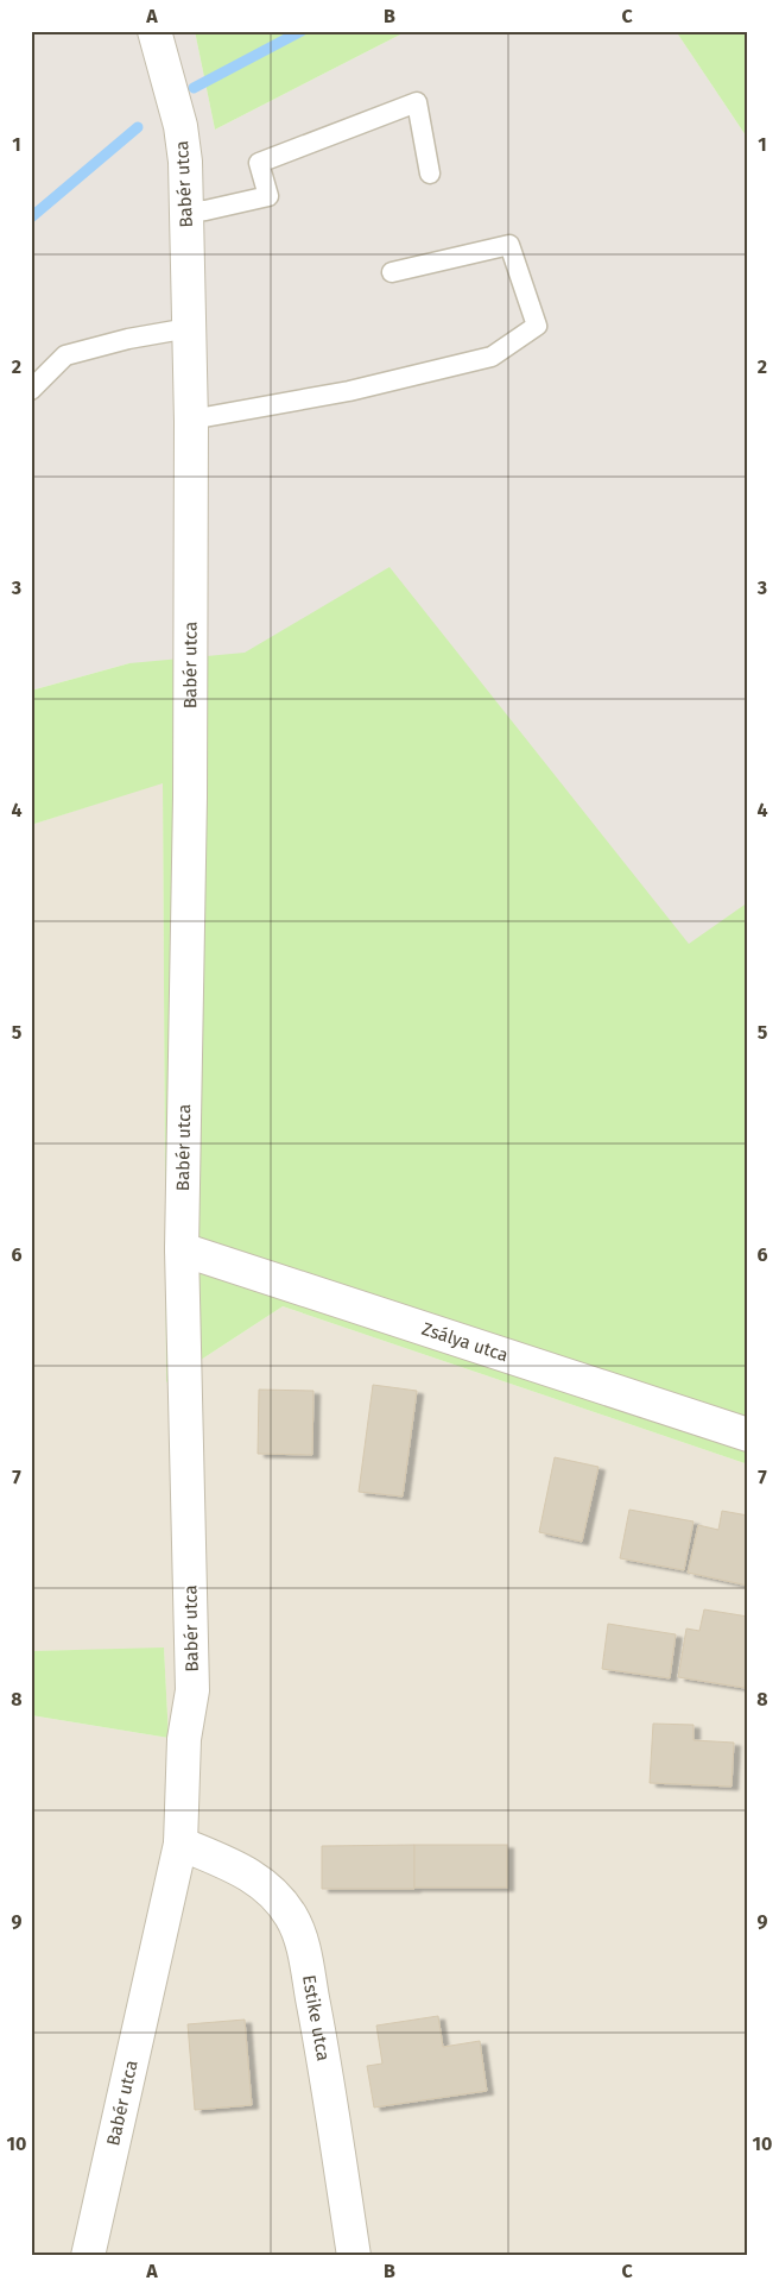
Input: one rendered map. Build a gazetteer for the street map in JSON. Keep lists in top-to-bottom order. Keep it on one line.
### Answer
{"streets":{"street":["Babér utca","Zsálya utca","Estike utca"]},"crossings":[["Babér utca","Zsálya utca"],["Babér utca","Estike utca"]],"grid":{"columns":["A","B","C"],"rows":["1","2","3","4","5","6","7","8","9","10"]}}
